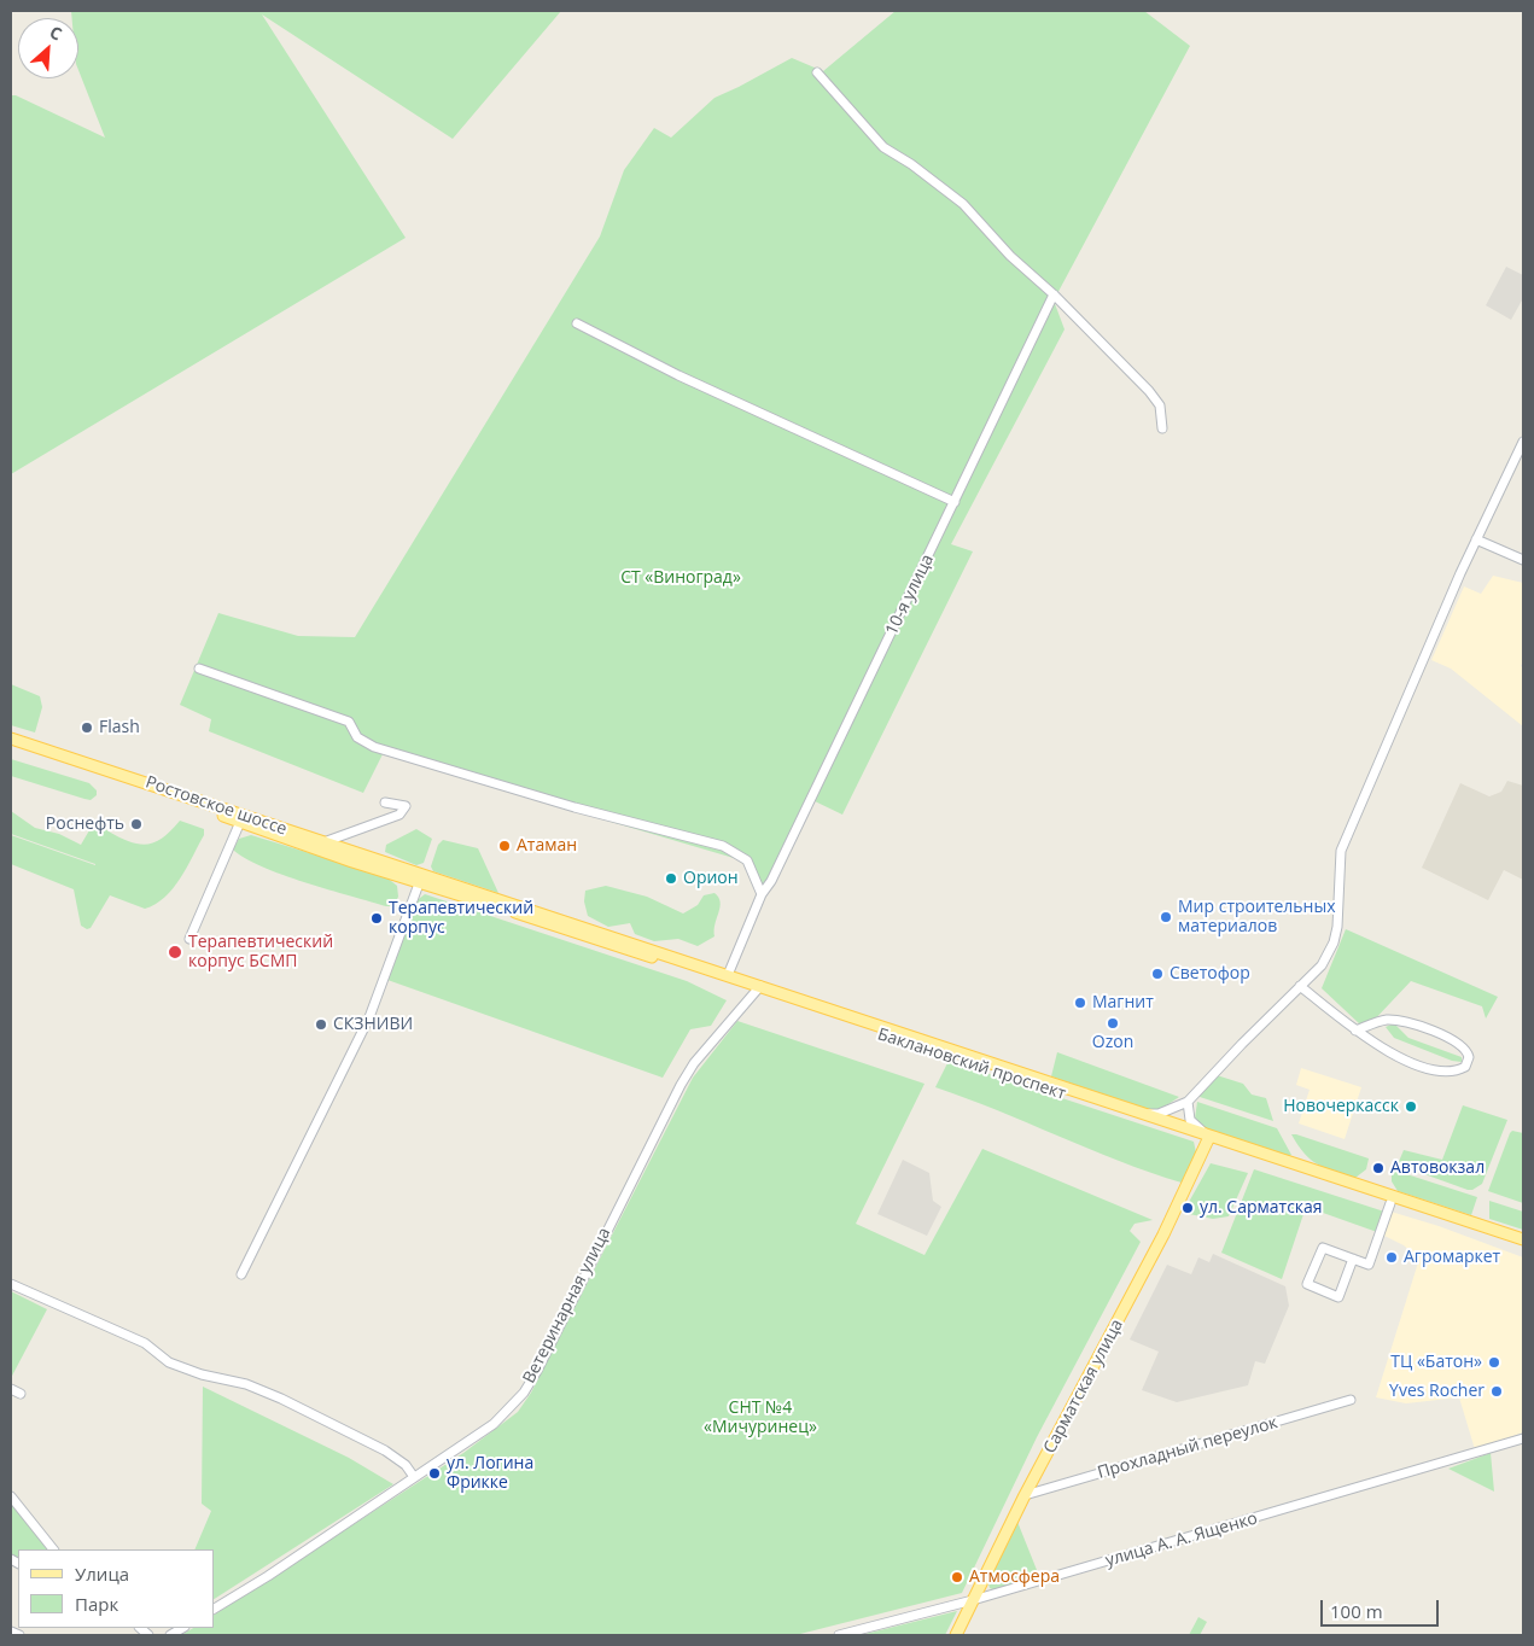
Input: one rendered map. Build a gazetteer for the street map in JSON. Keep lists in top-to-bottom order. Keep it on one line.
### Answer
{"streets":{"main road":["Ростовское шоссе","Баклановский проспект","Сарматская улица"],"street":["10-я улица","Ветеринарная улица","Прохладный переулок","улица А. А. Ященко"]},"crossings":[["10-я улица","Баклановский проспект"],["Ростовское шоссе","Баклановский проспект"],["Баклановский проспект","Ветеринарная улица"],["Баклановский проспект","Сарматская улица"],["Сарматская улица","Прохладный переулок"],["Сарматская улица","улица А. А. Ященко"]],"parks":["СТ «Виноград»","СНТ №4 «Мичуринец»"],"places":["Flash","Роснефть","Атаман","Орион","Мир строительных материалов","Терапевтический корпус","Терапевтический корпус БСМП","Светофор","Магнит","Ozon","СКЗНИВИ","Новочеркасск","Автовокзал","ул. Сарматская","Агромаркет","ТЦ «Батон»","Yves Rocher","ул. Логина Фрикке","Атмосфера"],"legend":["Улица","Парк"],"scale_bar":"100 m","north":"top right"}
